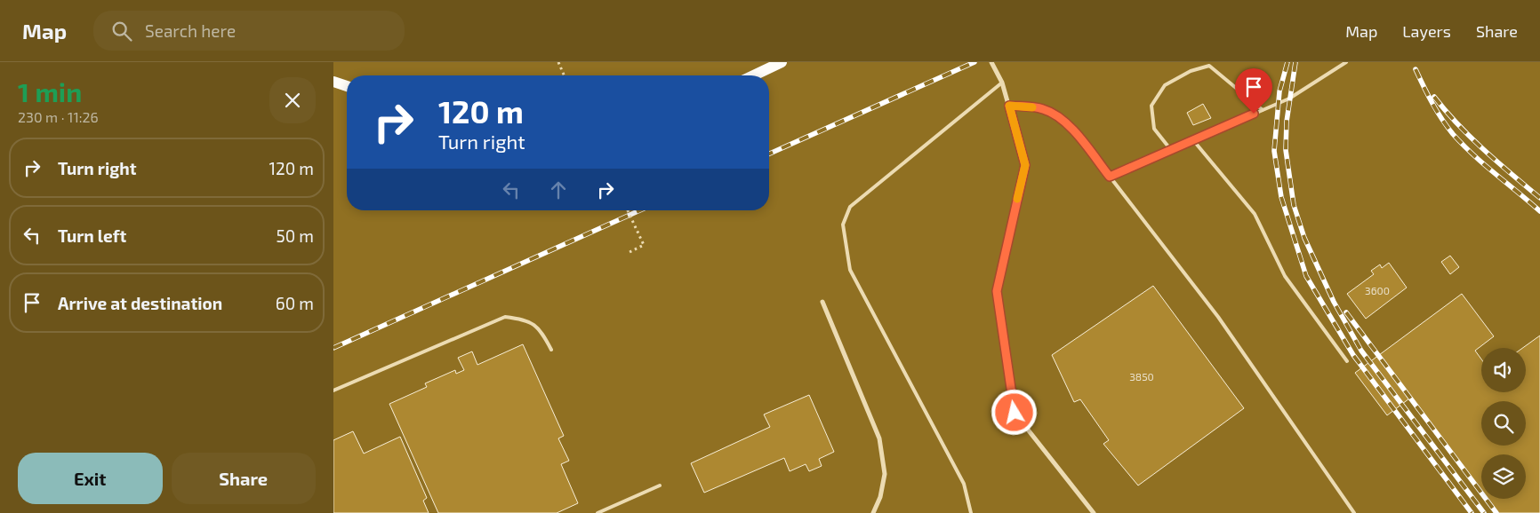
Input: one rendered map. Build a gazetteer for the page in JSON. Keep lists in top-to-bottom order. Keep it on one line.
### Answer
{"house_numbers":["3600","3850"],"page":{"header":"Map","search":"Search here","nav":["Map","Layers","Share"],"heading":["1 min","230 m · 11:26"],"turn":["120 m","Turn right"],"list":[{"name":"Turn right","value":"120 m"},{"name":"Turn left","value":"50 m"},{"name":"Arrive at destination","value":"60 m"}],"buttons":["Exit","Share"]}}
